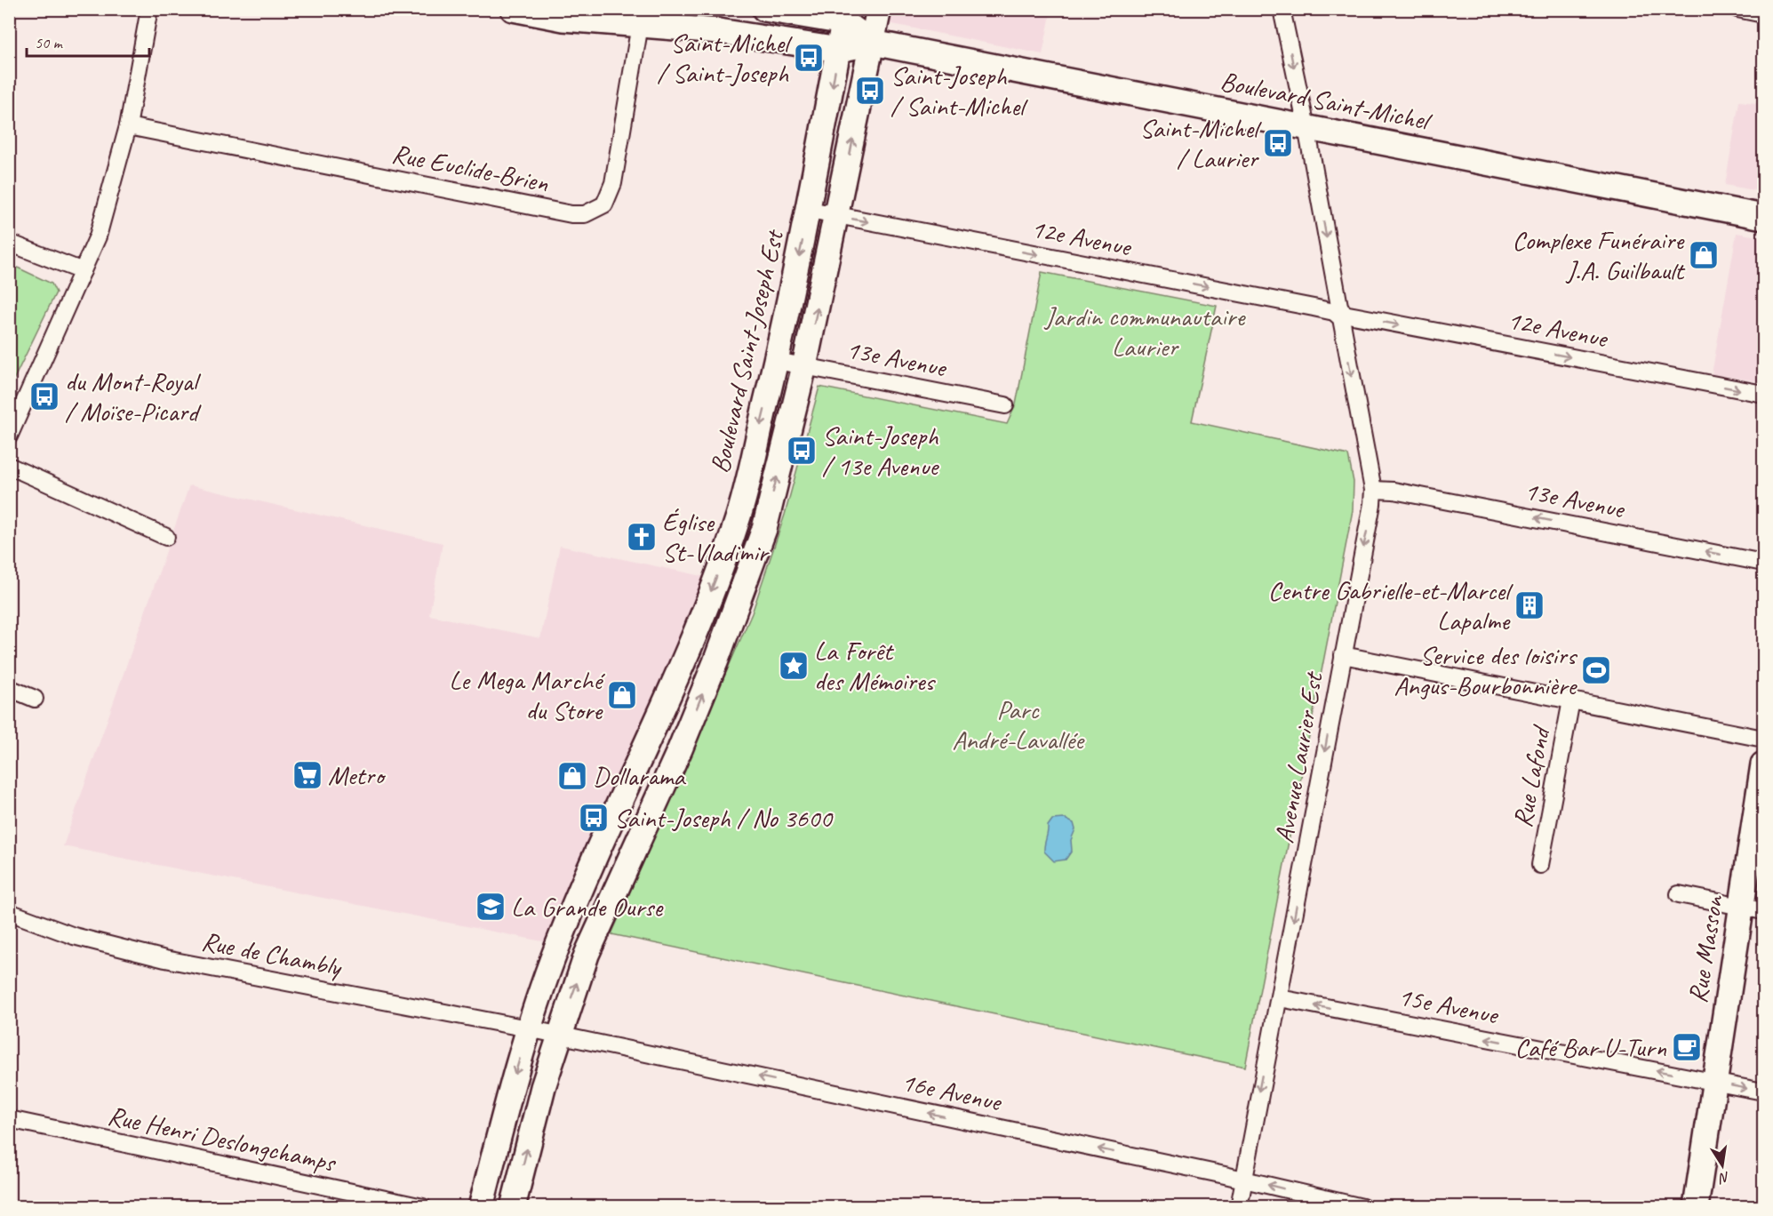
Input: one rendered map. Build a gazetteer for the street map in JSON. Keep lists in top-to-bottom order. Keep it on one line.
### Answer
{"streets":{"main road":["Boulevard Saint-Michel","Boulevard Saint-Joseph Est","Rue Masson"],"street":["Rue Euclide-Brien","12e Avenue","13e Avenue","Avenue Laurier Est","Rue Lafond","Rue de Chambly","15e Avenue","16e Avenue","Rue Henri Deslongchamps"]},"crossings":[["Boulevard Saint-Michel","Rue Euclide-Brien"],["Boulevard Saint-Michel","Boulevard Saint-Joseph Est"],["Boulevard Saint-Michel","Avenue Laurier Est"],["12e Avenue","Boulevard Saint-Joseph Est"],["12e Avenue","Avenue Laurier Est"],["Boulevard Saint-Joseph Est","13e Avenue"],["Boulevard Saint-Joseph Est","Rue de Chambly"],["Boulevard Saint-Joseph Est","16e Avenue"],["13e Avenue","Avenue Laurier Est"],["Avenue Laurier Est","Rue Lafond"],["Avenue Laurier Est","15e Avenue"],["Avenue Laurier Est","16e Avenue"],["Rue Masson","15e Avenue"],["Rue de Chambly","16e Avenue"]],"one_way":["12e Avenue","13e Avenue","Avenue Laurier Est","16e Avenue"],"parks":["Jardin communautaire Laurier","Parc André-Lavallée"],"places":{"bus stop":["Saint-Michel / Saint-Joseph","Saint-Joseph / Saint-Michel","Saint-Michel / Laurier","du Mont-Royal / Moïse-Picard","Saint-Joseph / 13e Avenue","Saint-Joseph / No 3600"],"shop":["Complexe Funéraire J.A. Guilbault","Le Mega Marché du Store","Dollarama"],"church":["Église St-Vladimir"],"building":["Centre Gabrielle-et-Marcel Lapalme"],"place":["La Forêt des Mémoires"],"sports":["Service des loisirs Angus-Bourbonnière"],"supermarket":["Metro"],"school or university":["La Grande Ourse"],"cafe":["Café Bar U-Turn"]},"scale_bar":"50 m","north":"bottom"}
